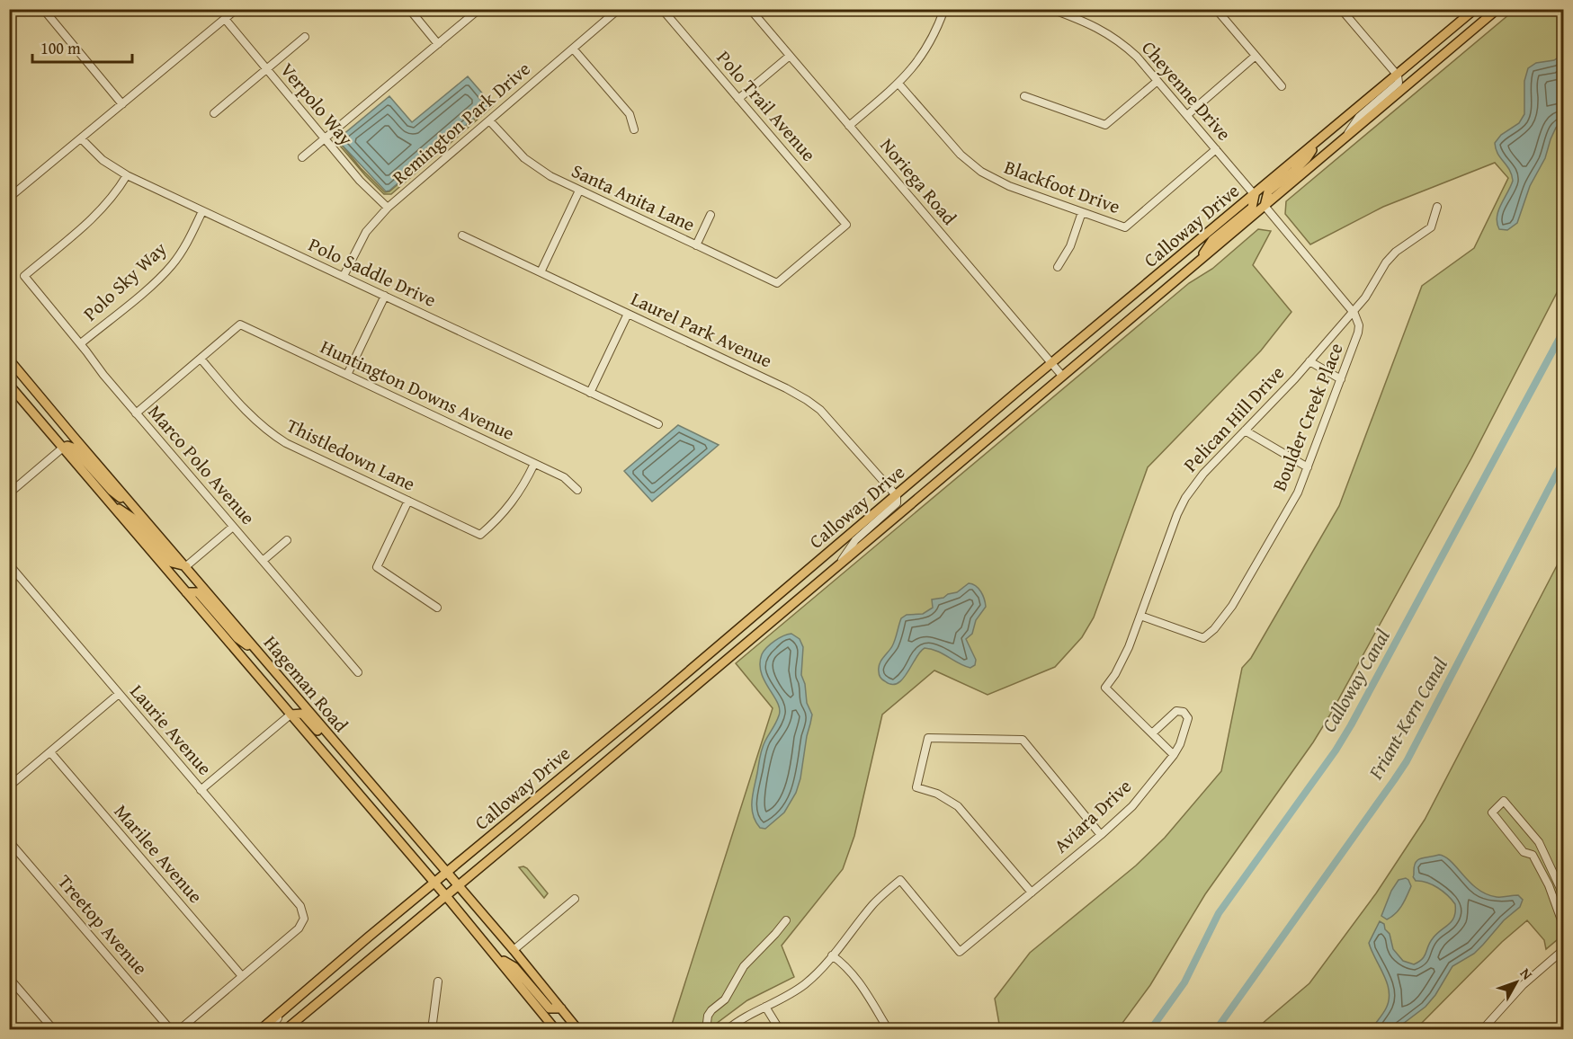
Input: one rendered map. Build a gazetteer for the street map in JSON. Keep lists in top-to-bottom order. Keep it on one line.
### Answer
{"streets":{"main road":["Calloway Drive","Hageman Road"],"street":["Cheyenne Drive","Verpolo Way","Polo Trail Avenue","Remington Park Drive","Noriega Road","Blackfoot Drive","Santa Anita Lane","Polo Saddle Drive","Polo Sky Way","Laurel Park Avenue","Huntington Downs Avenue","Boulder Creek Place","Pelican Hill Drive","Thistledown Lane","Marco Polo Avenue","Laurie Avenue","Aviara Drive","Marilee Avenue","Treetop Avenue"]},"crossings":[["Cheyenne Drive","Blackfoot Drive"],["Cheyenne Drive","Calloway Drive"],["Verpolo Way","Remington Park Drive"],["Polo Trail Avenue","Santa Anita Lane"],["Remington Park Drive","Santa Anita Lane"],["Remington Park Drive","Polo Saddle Drive"],["Noriega Road","Calloway Drive"],["Calloway Drive","Laurel Park Avenue"],["Calloway Drive","Hageman Road"],["Polo Saddle Drive","Polo Sky Way"],["Polo Saddle Drive","Marco Polo Avenue"],["Polo Sky Way","Marco Polo Avenue"],["Huntington Downs Avenue","Thistledown Lane"],["Boulder Creek Place","Pelican Hill Drive"],["Pelican Hill Drive","Aviara Drive"],["Laurie Avenue","Marilee Avenue"]],"water":["Calloway Canal","Friant-Kern Canal"],"scale_bar":"100 m","north":"top right"}
